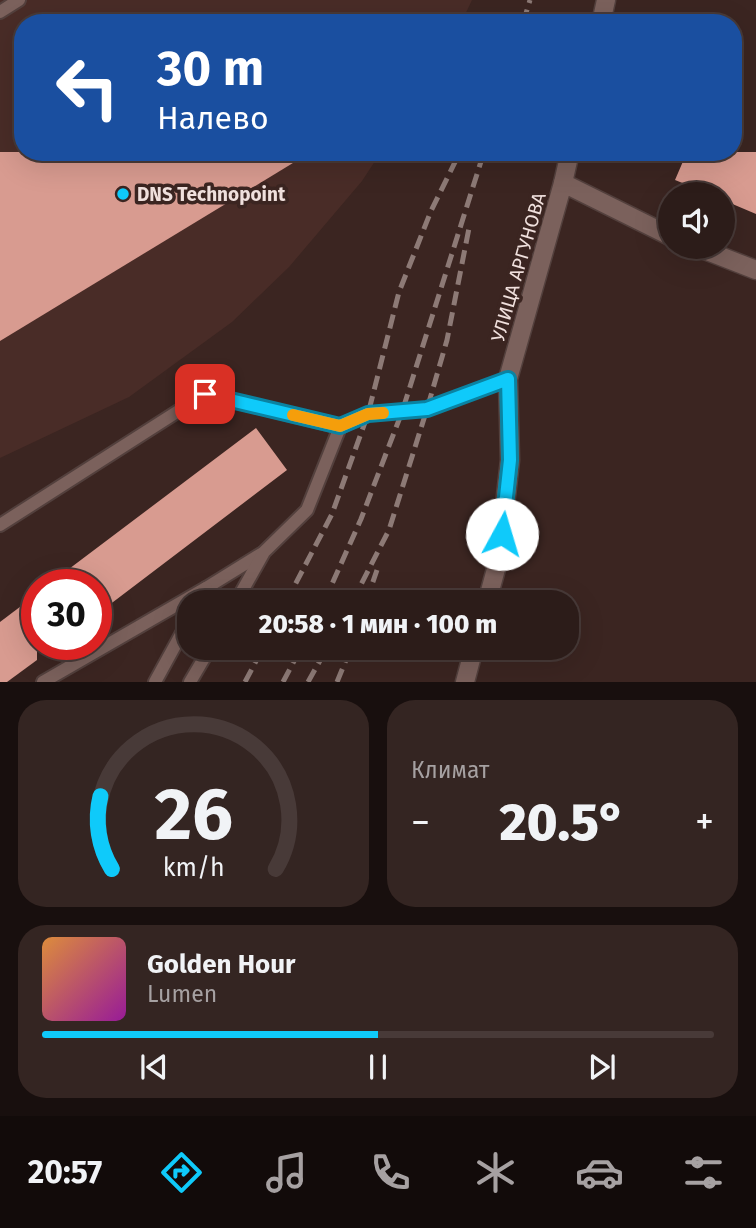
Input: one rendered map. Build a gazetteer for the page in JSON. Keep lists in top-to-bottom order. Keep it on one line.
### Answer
{"streets":{"street":["УЛИЦА АРГУНОВА"]},"places":["DNS Technopoint"],"page":{"turn":["30 m","Налево"],"limit":"30","trip":"20:58 · 1 мин · 100 m","tile":"Климат","heat":["−","20.5°","+"],"song":["Golden Hour","Lumen"],"tabs":"20:57","gauge":["26","km/h"]}}
